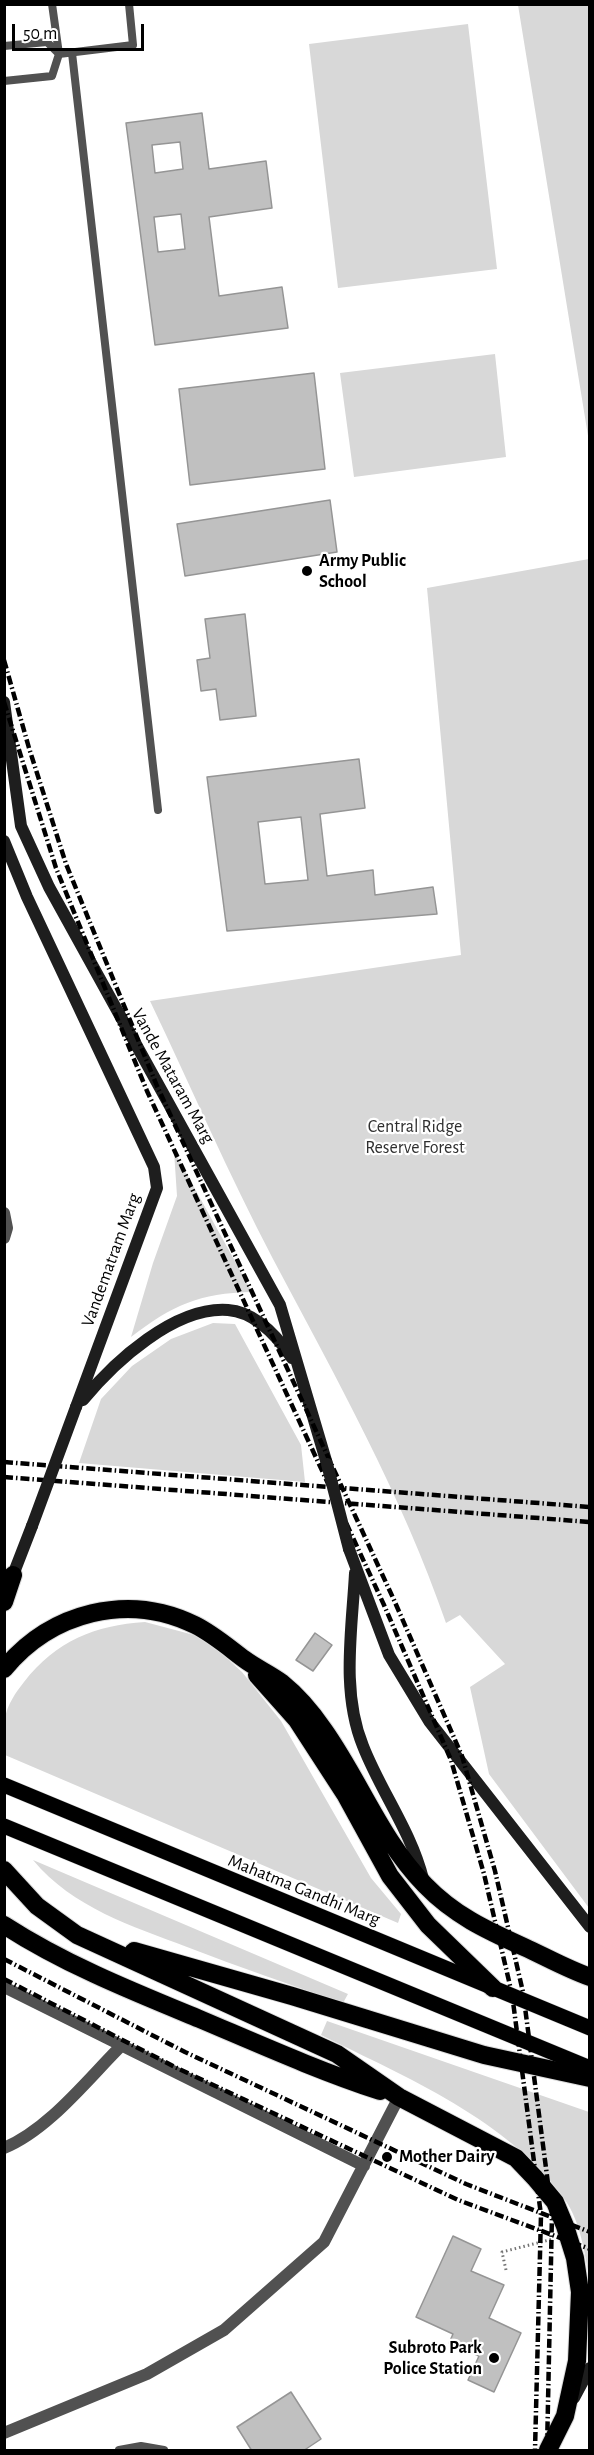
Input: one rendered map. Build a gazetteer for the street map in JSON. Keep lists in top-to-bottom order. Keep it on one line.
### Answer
{"streets":{"main road":["Vande Mataram Marg","Vandematram Marg","Mahatma Gandhi Marg"]},"parks":["Central Ridge Reserve Forest"],"places":["Army Public School","Mother Dairy","Subroto Park Police Station"],"scale_bar":"50 m"}
